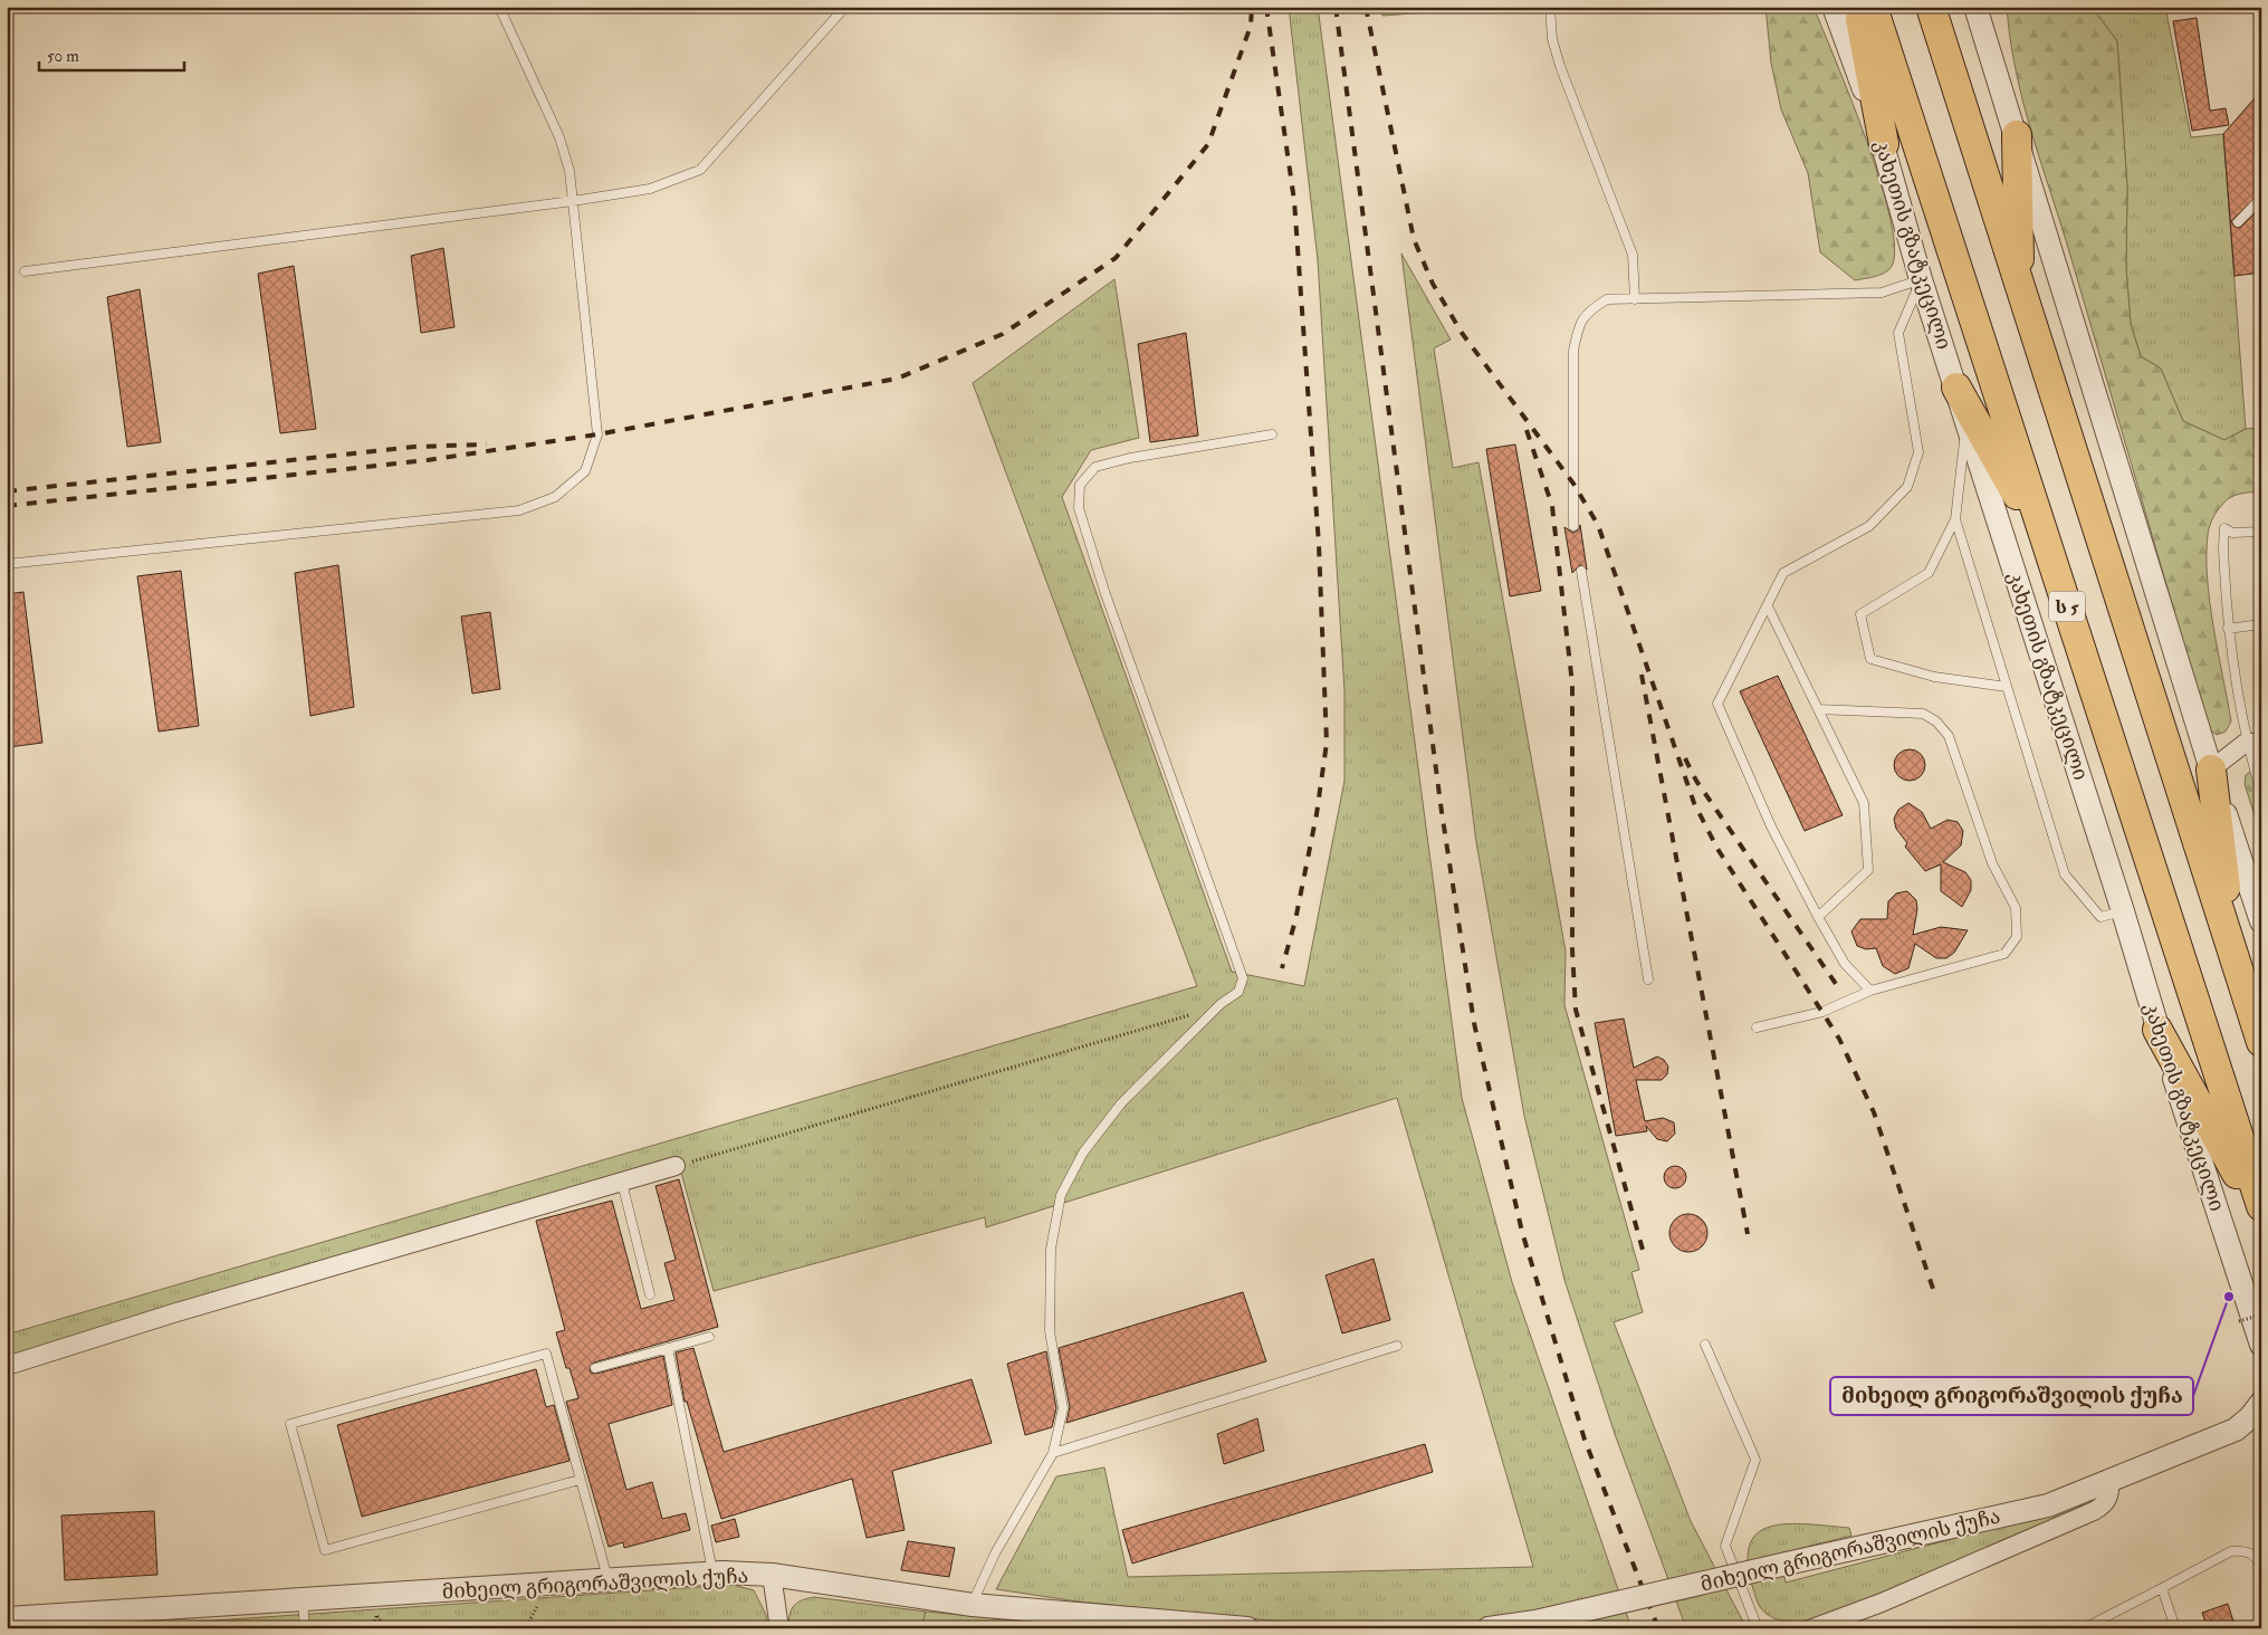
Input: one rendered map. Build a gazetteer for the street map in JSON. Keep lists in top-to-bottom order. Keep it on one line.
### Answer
{"streets":{"highway":["კახეთის გზატკეცილი","ს 5"],"street":["მიხეილ გრიგორაშვილის ქუჩა"]},"places":["მიხეილ გრიგორაშვილის ქუჩა"],"scale_bar":"50 m"}
